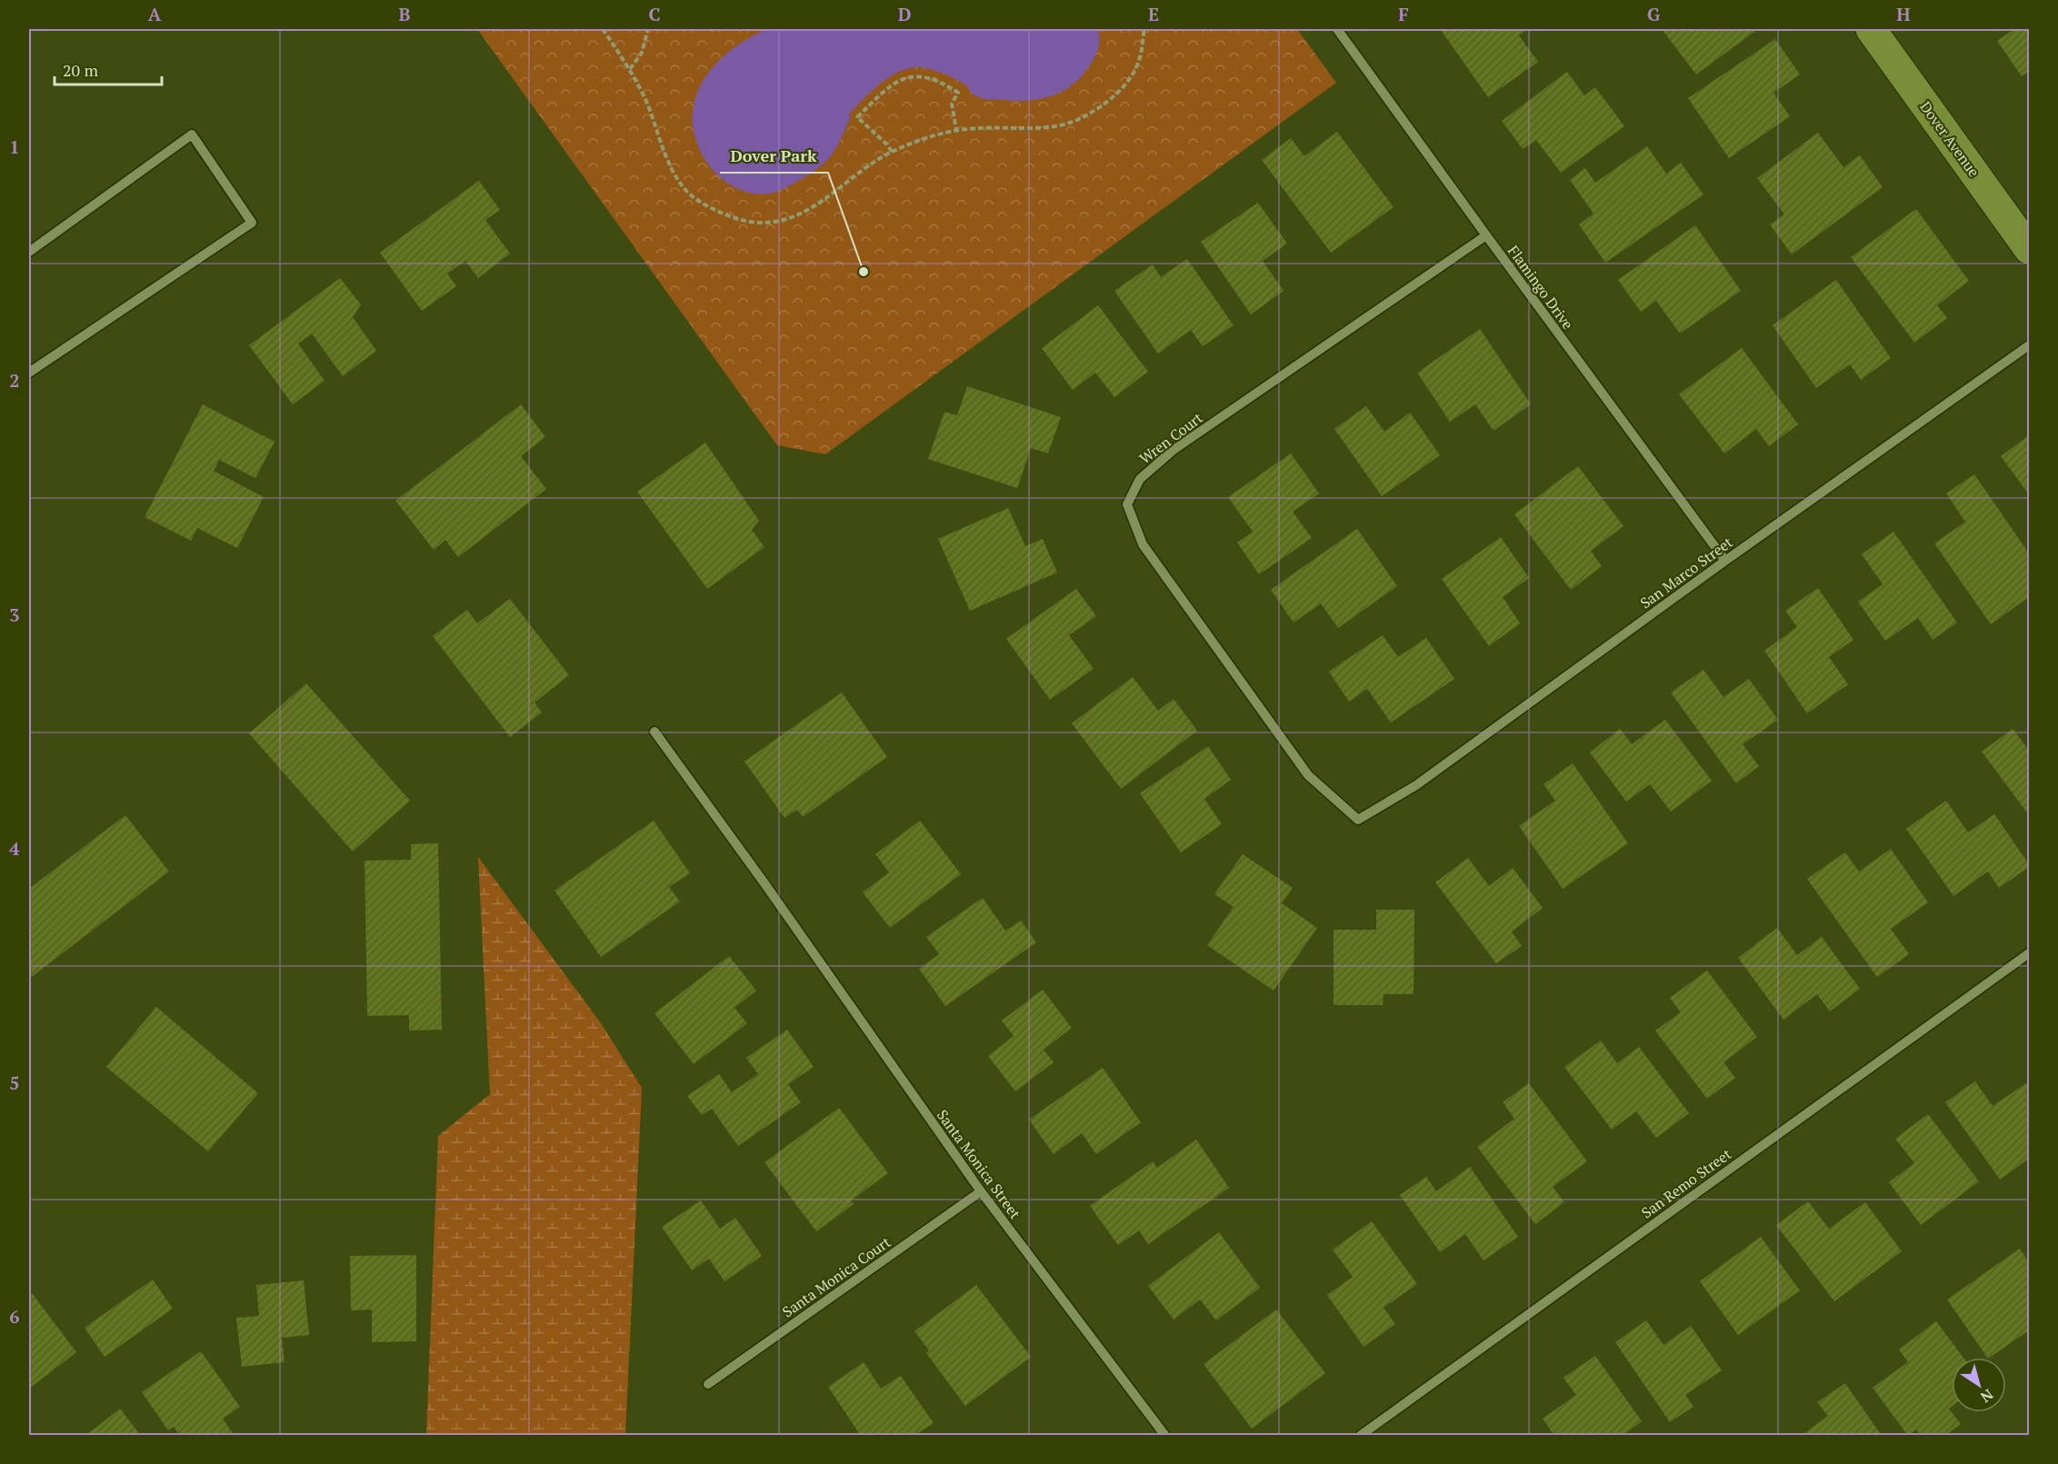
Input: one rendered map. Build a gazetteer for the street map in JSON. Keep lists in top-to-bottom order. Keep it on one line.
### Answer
{"streets":{"main road":["Dover Avenue"],"street":["Flamingo Drive","Wren Court","San Marco Street","Santa Monica Street","San Remo Street","Santa Monica Court"]},"crossings":[["Flamingo Drive","Wren Court"],["Flamingo Drive","San Marco Street"],["Wren Court","San Marco Street"],["Santa Monica Street","Santa Monica Court"]],"places":["Dover Park"],"scale_bar":"20 m","north":"bottom right","grid":{"columns":["A","B","C","D","E","F","G","H"],"rows":["1","2","3","4","5","6"]}}
